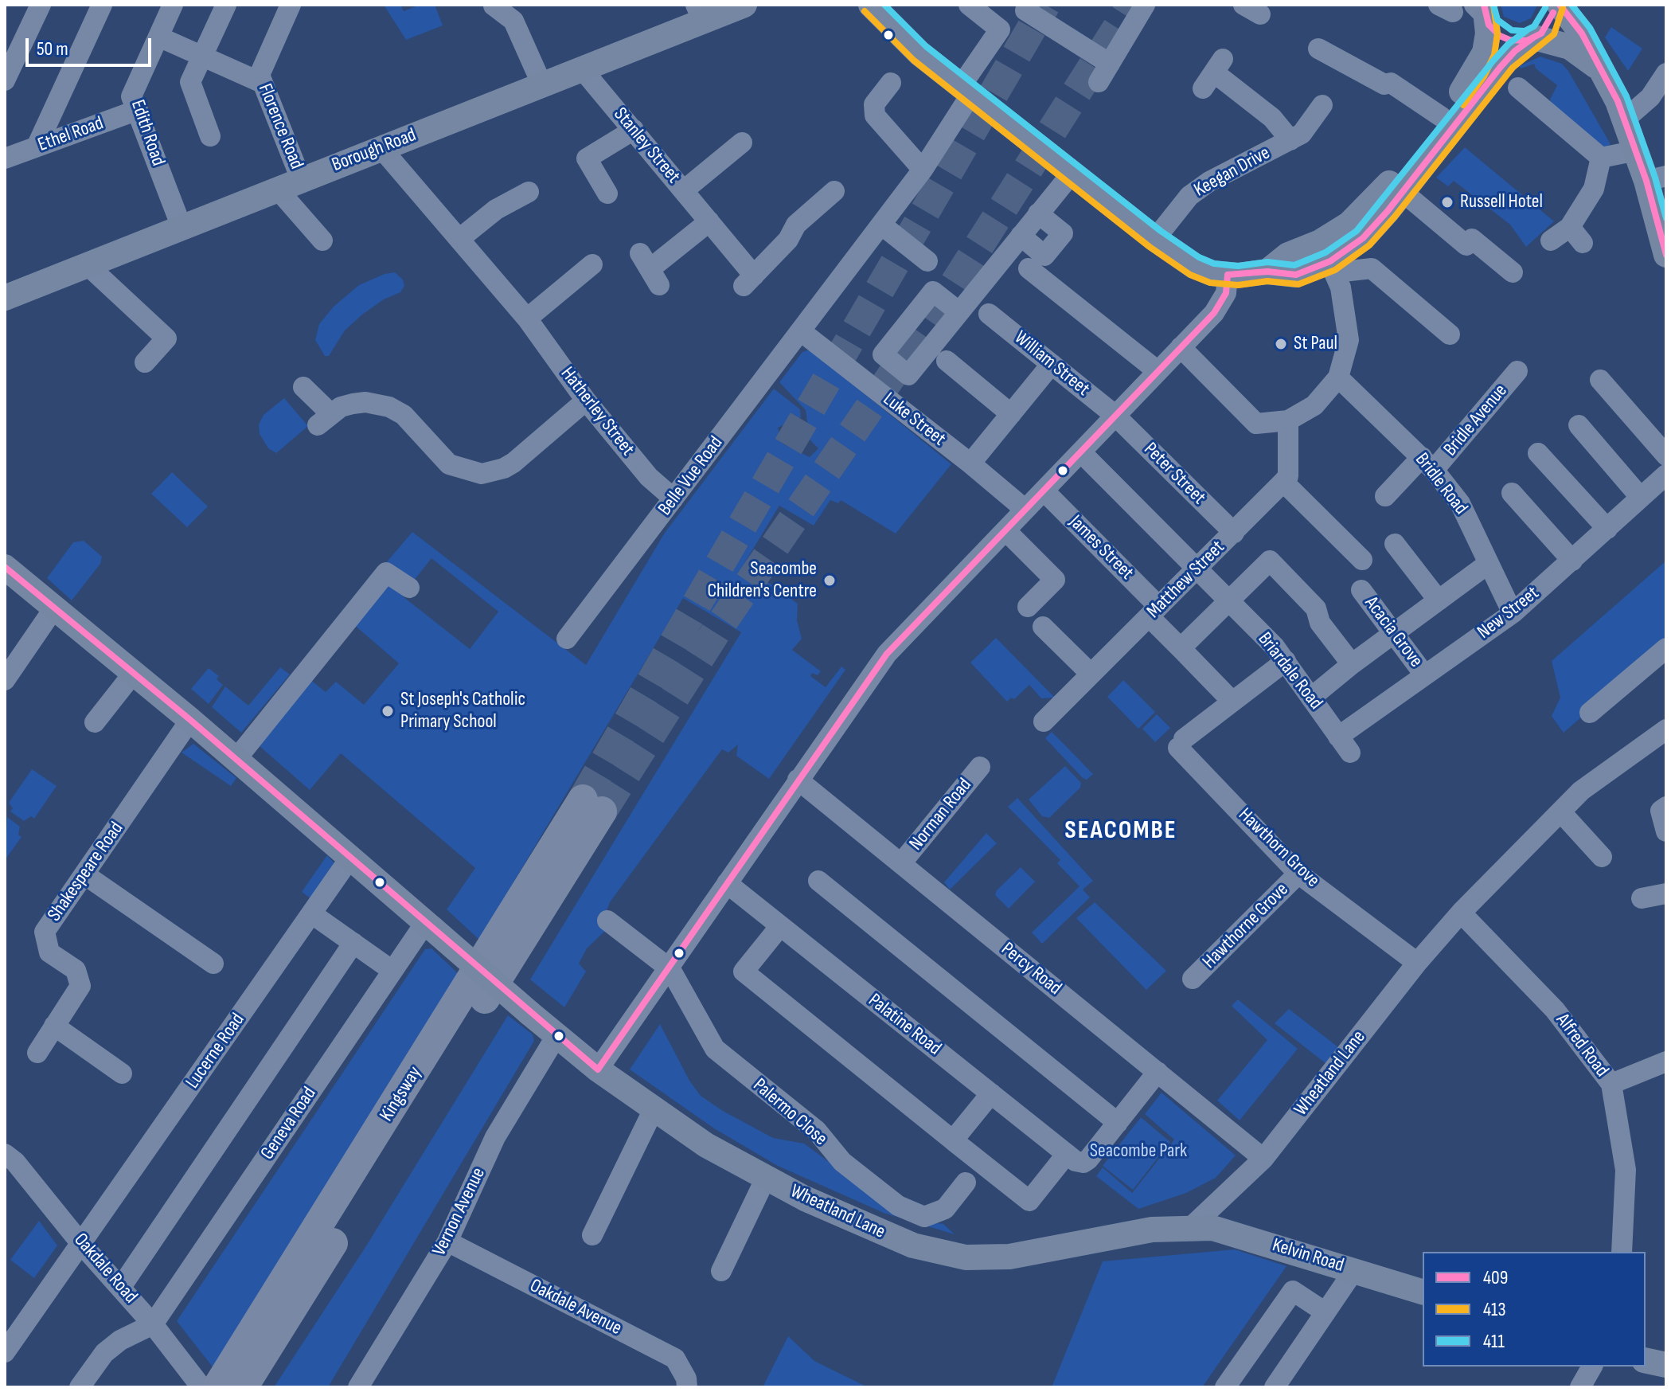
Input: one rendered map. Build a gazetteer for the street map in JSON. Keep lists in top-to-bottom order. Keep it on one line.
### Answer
{"streets":{"highway":["Kingsway"],"main road":["Borough Road","Wheatland Lane","Kelvin Road"],"street":["Florence Road","Edith Road","Ethel Road","Stanley Street","Keegan Drive","William Street","Hatherley Street","Luke Street","Bridle Avenue","Peter Street","Belle Vue Road","Bridle Road","James Street","Matthew Street","New Street","Acacia Grove","Briardale Road","Norman Road","Hawthorn Grove","Shakespeare Road","Hawthorne Grove","Percy Road","Palatine Road","Alfred Road","Lucerne Road","Palermo Close","Geneva Road","Vernon Avenue","Oakdale Road","Oakdale Avenue"]},"crossings":[["Florence Road","Borough Road"],["Edith Road","Ethel Road"],["Edith Road","Borough Road"],["Stanley Street","Borough Road"],["Borough Road","Hatherley Street"],["William Street","Peter Street"],["Hatherley Street","Belle Vue Road"],["Luke Street","Belle Vue Road"],["Bridle Avenue","Bridle Road"],["Peter Street","Matthew Street"],["Bridle Road","New Street"],["James Street","Matthew Street"],["James Street","Hawthorn Grove"],["Matthew Street","Briardale Road"],["New Street","Acacia Grove"],["New Street","Briardale Road"],["Norman Road","Percy Road"],["Hawthorn Grove","Hawthorne Grove"],["Hawthorn Grove","Wheatland Lane"],["Shakespeare Road","Wheatland Lane"],["Percy Road","Wheatland Lane"],["Alfred Road","Wheatland Lane"],["Lucerne Road","Wheatland Lane"],["Lucerne Road","Oakdale Road"],["Wheatland Lane","Geneva Road"],["Wheatland Lane","Vernon Avenue"],["Wheatland Lane","Kelvin Road"],["Geneva Road","Oakdale Road"],["Vernon Avenue","Oakdale Avenue"]],"districts":["SEACOMBE"],"parks":["Seacombe Park"],"places":["Russell Hotel","St Paul","Seacombe Children's Centre","St Joseph's Catholic Primary School"],"lines":["transit line 409","transit line 413","transit line 411"],"legend":["409","413","411"],"scale_bar":"50 m"}
